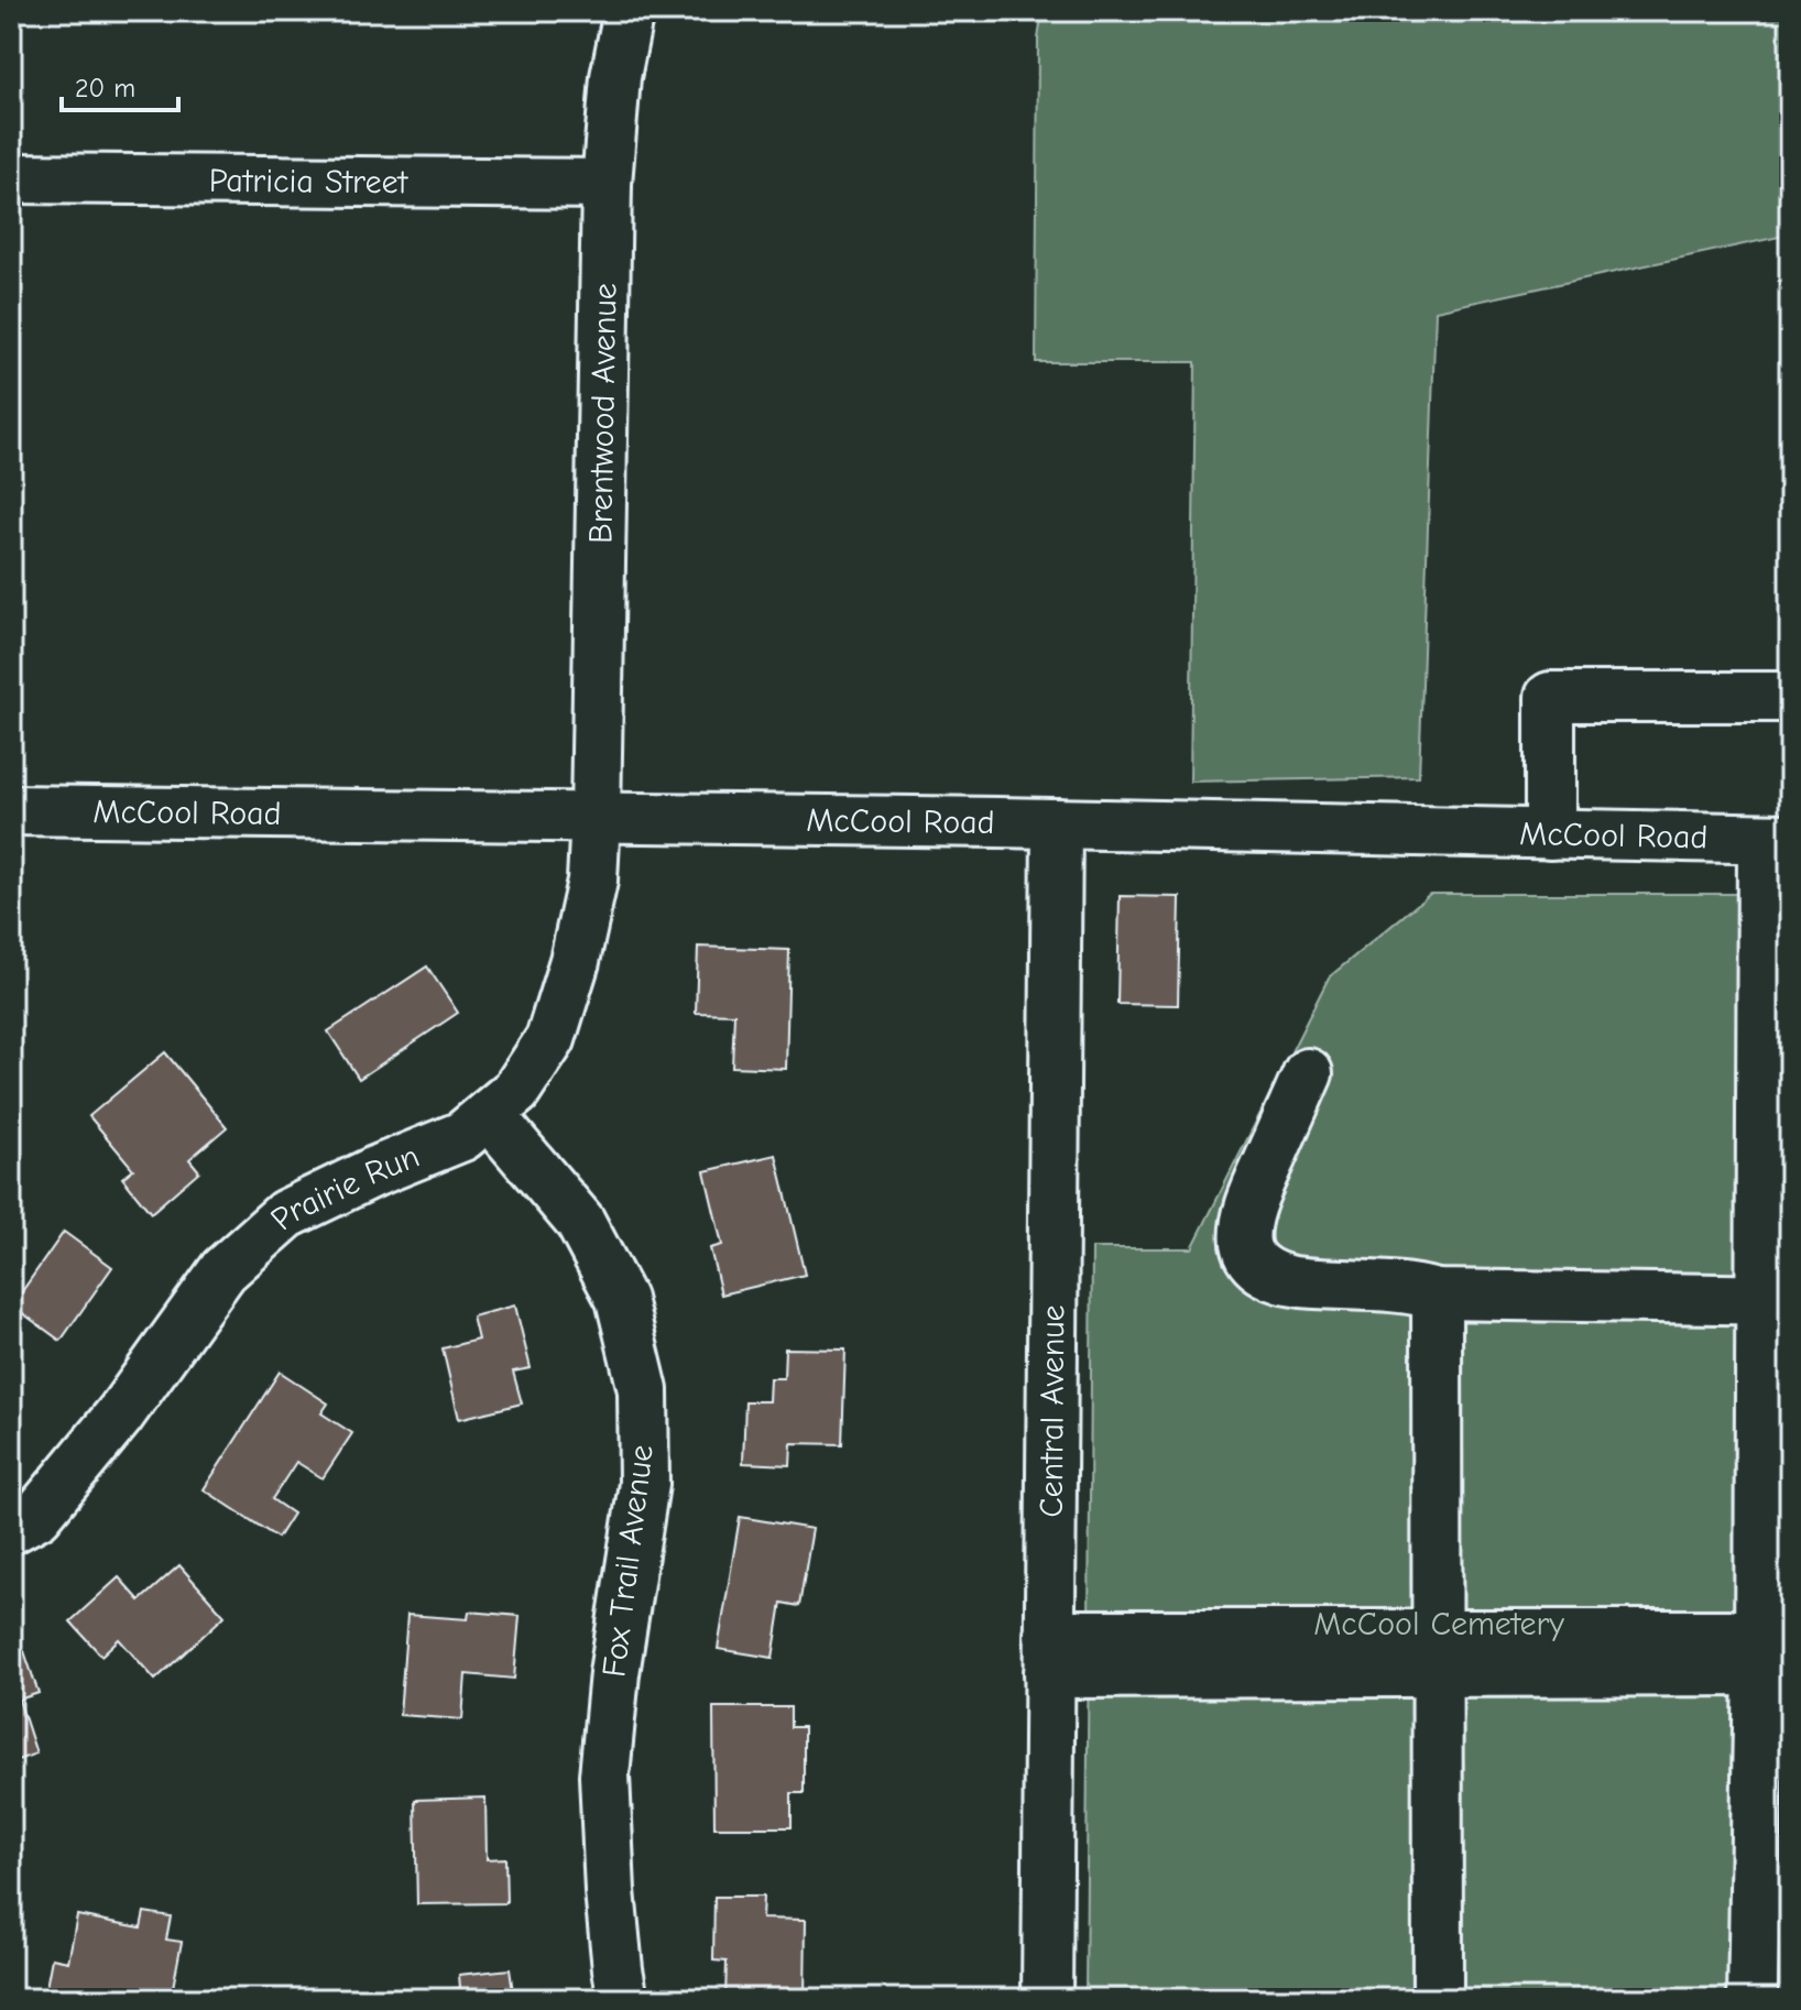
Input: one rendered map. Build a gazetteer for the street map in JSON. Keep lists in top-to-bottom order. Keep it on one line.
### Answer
{"streets":{"street":["Patricia Street","Brentwood Avenue","McCool Road","Prairie Run","Central Avenue","Fox Trail Avenue"]},"crossings":[["Patricia Street","Brentwood Avenue"],["Brentwood Avenue","McCool Road"],["Brentwood Avenue","Prairie Run"],["McCool Road","Prairie Run"],["McCool Road","Central Avenue"],["Prairie Run","Fox Trail Avenue"]],"parks":["McCool Cemetery"],"scale_bar":"20 m"}
